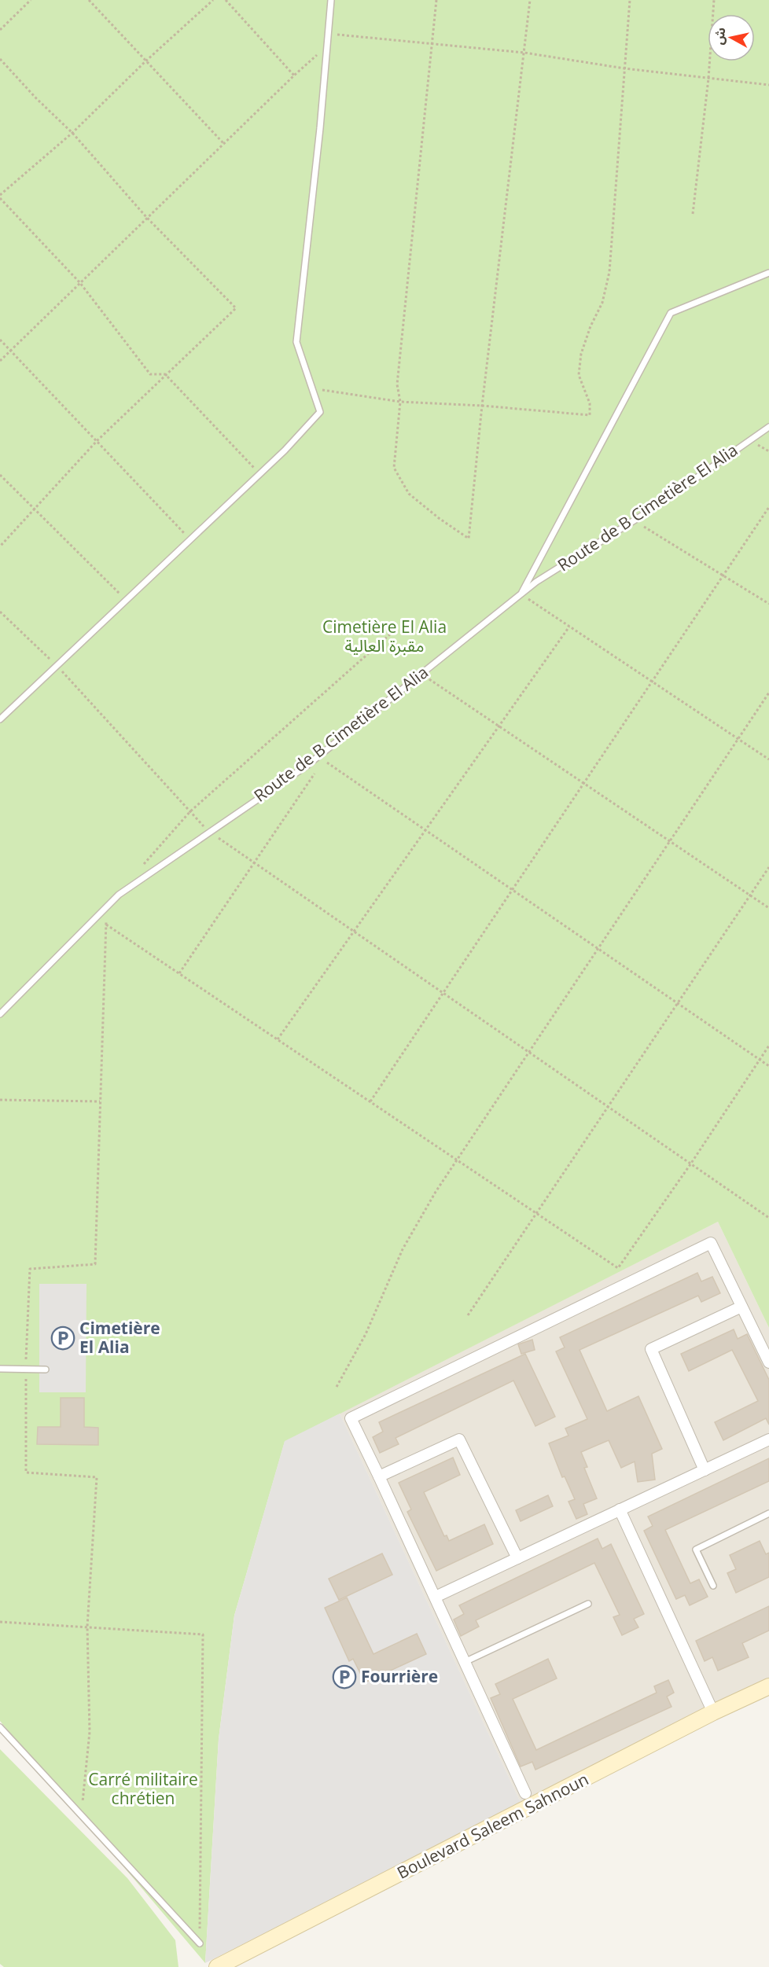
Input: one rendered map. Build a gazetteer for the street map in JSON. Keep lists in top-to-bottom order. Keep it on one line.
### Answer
{"streets":{"street":["Boulevard Saleem Sahnoun"],"lane":["Route de B Cimetière El Alia"]},"parks":["Cimetière El Alia مقبرة العالية","Carré militaire chrétien"],"places":{"parking":["Cimetière El Alia","Fourrière"]},"north":"left"}
